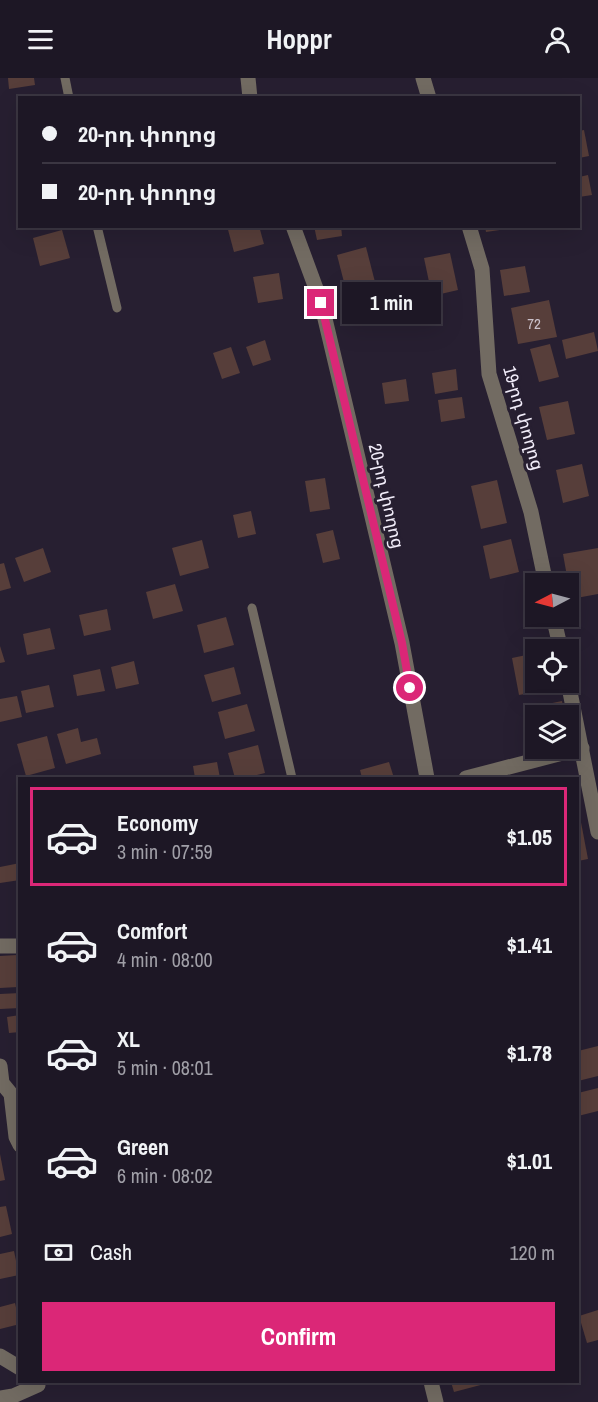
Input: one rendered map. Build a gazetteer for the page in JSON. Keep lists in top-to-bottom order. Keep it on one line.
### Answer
{"streets":{"street":["19-րդ փողոց","20-րդ փողոց"]},"house_numbers":["72"],"north":"left","page":{"header":"Hoppr","banner":["20-րդ փողոց","20-րդ փողոց"],"bubble":"1 min","list":[{"name":"Economy","note":"3 min · 07:59","value":"$1.05"},{"name":"Comfort","note":"4 min · 08:00","value":"$1.41"},{"name":"XL","note":"5 min · 08:01","value":"$1.78"},{"name":"Green","note":"6 min · 08:02","value":"$1.01"}],"pay":["Cash","120 m"],"buttons":"Confirm"}}
